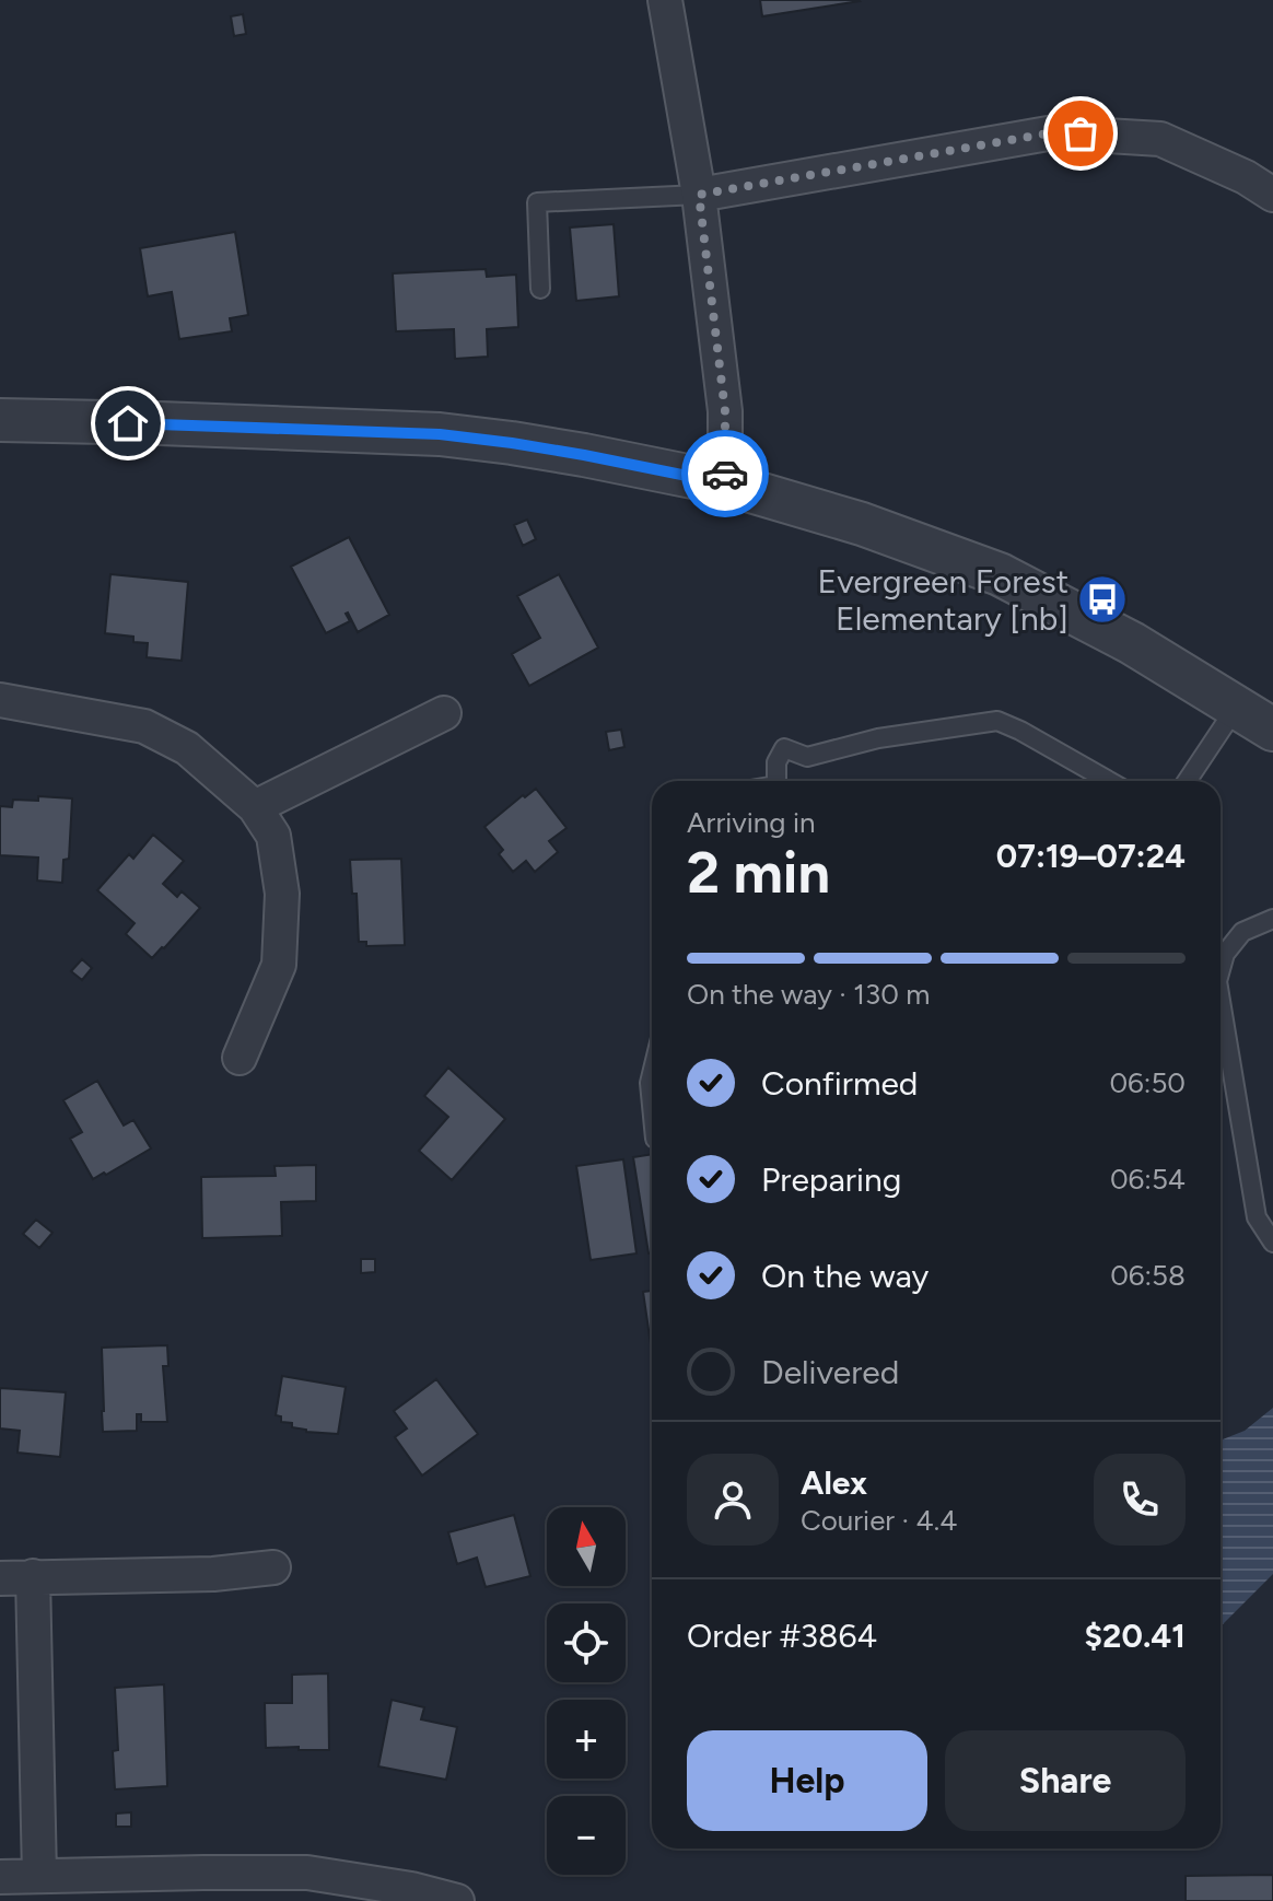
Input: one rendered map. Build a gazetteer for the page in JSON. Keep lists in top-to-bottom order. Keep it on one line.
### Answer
{"places":{"bus stop":["Evergreen Forest Elementary [nb]"]},"north":"top","page":{"heading":["2 min","Arriving in","07:19–07:24"],"panel":["Alex","Courier · 4.4","Order #3864","$20.41"],"bar":"On the way · 130 m","list":[["Confirmed","06:50"],["Preparing","06:54"],["On the way","06:58"],"Delivered"],"map_buttons":["+","−"],"buttons":["Help","Share"]}}
